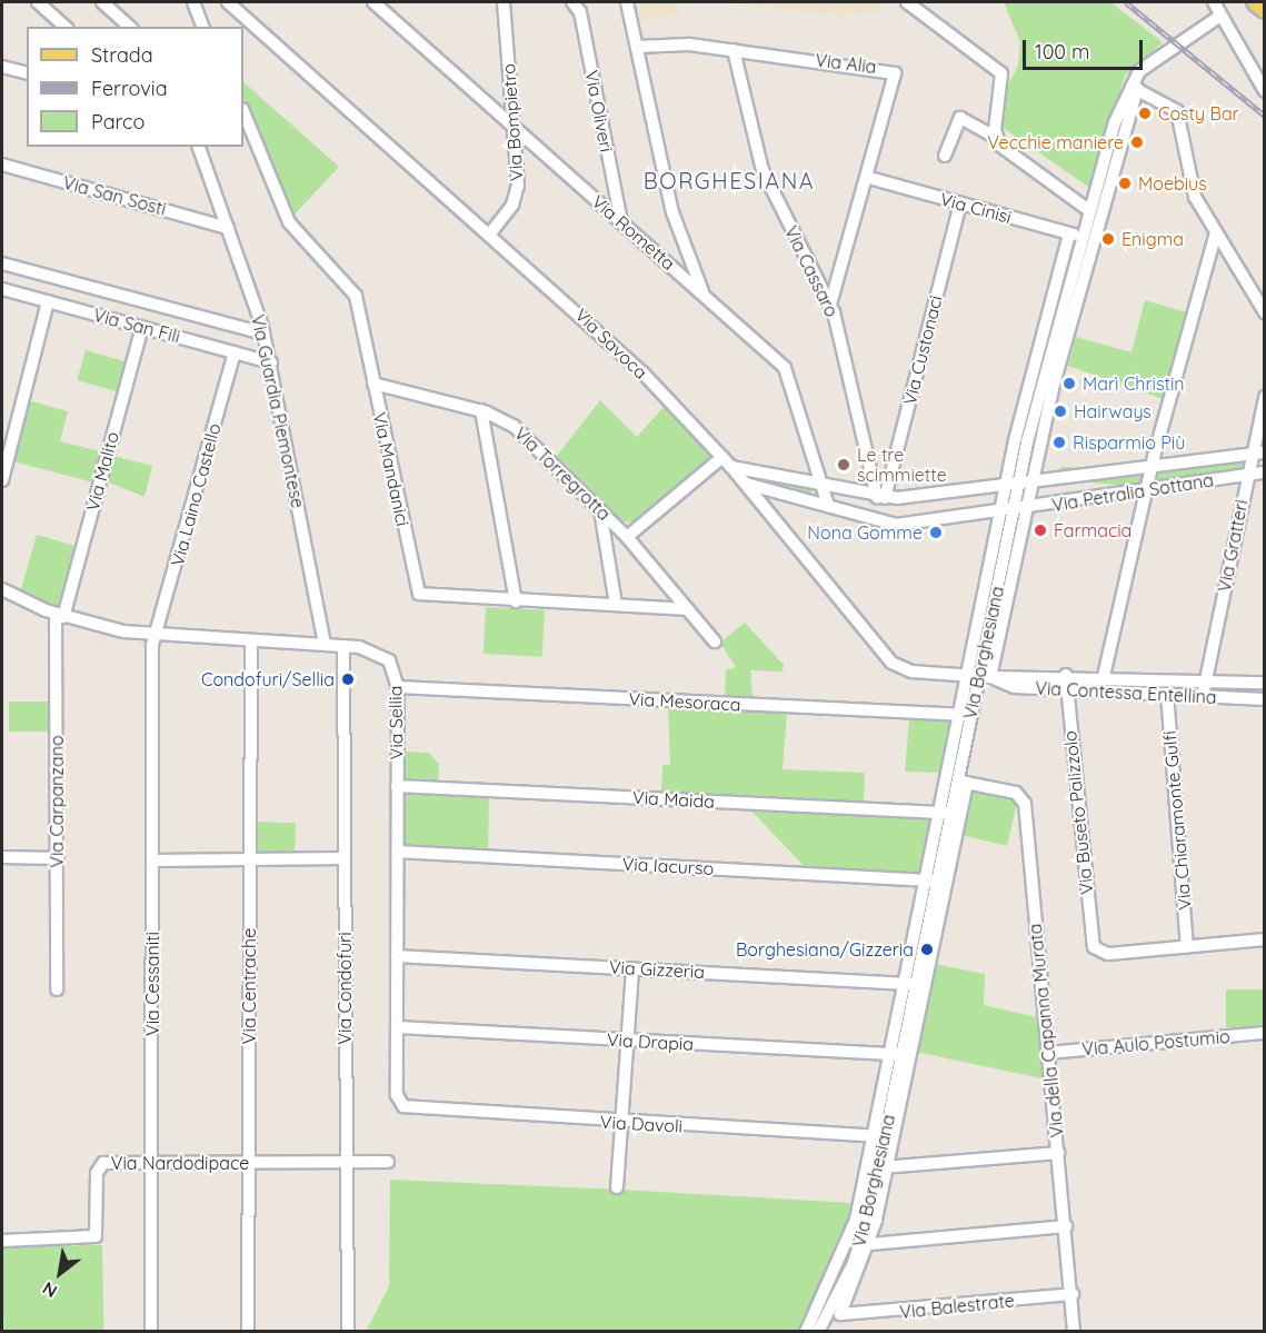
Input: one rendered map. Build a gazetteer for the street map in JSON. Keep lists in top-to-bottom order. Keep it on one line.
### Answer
{"streets":{"street":["Via Alia","Via Oliveri","Via Bompietro","Via San Sosti","Via Cinisi","Via Rometta","Via Cassaro","Via San Fili","Via Savoca","Via Custonaci","Via Guardia Piemontese","Via Mandanici","Via Malito","Via Torregrotta","Via Petralia Sottana","Via Laino Castello","Via Gratteri","Via Borghesiana","Via Contessa Entellina","Via Mesoraca","Via Sellia","Via Maida","Via Carpanzano","Via Buseto Palizzolo","Via Chiaramonte Gulfi","Via Iacurso","Via Gizzeria","Via Cessaniti","Via Centrache","Via Condofuri","Via della Capanna Murata","Via Drapia","Via Aulo Postumio","Via Davoli","Via Nardodipace","Via Balestrate"]},"crossings":[["Via Alia","Via Cinisi"],["Via Alia","Via Cassaro"],["Via Oliveri","Via Rometta"],["Via Bompietro","Via Rometta"],["Via Bompietro","Via Savoca"],["Via San Sosti","Via Guardia Piemontese"],["Via Cinisi","Via Custonaci"],["Via Cinisi","Via Borghesiana"],["Via Cassaro","Via Custonaci"],["Via San Fili","Via Guardia Piemontese"],["Via San Fili","Via Malito"],["Via San Fili","Via Laino Castello"],["Via Savoca","Via Borghesiana"],["Via Savoca","Via Contessa Entellina"],["Via Guardia Piemontese","Via Sellia"],["Via Mandanici","Via Torregrotta"],["Via Malito","Via Sellia"],["Via Malito","Via Carpanzano"],["Via Petralia Sottana","Via Gratteri"],["Via Petralia Sottana","Via Borghesiana"],["Via Laino Castello","Via Sellia"],["Via Laino Castello","Via Cessaniti"],["Via Gratteri","Via Contessa Entellina"],["Via Borghesiana","Via Contessa Entellina"],["Via Borghesiana","Via Mesoraca"],["Via Borghesiana","Via Maida"],["Via Borghesiana","Via Iacurso"],["Via Borghesiana","Via Gizzeria"],["Via Borghesiana","Via della Capanna Murata"],["Via Borghesiana","Via Drapia"],["Via Borghesiana","Via Davoli"],["Via Borghesiana","Via Balestrate"],["Via Contessa Entellina","Via Buseto Palizzolo"],["Via Contessa Entellina","Via Chiaramonte Gulfi"],["Via Mesoraca","Via Sellia"],["Via Sellia","Via Maida"],["Via Sellia","Via Carpanzano"],["Via Sellia","Via Iacurso"],["Via Sellia","Via Gizzeria"],["Via Sellia","Via Cessaniti"],["Via Sellia","Via Centrache"],["Via Sellia","Via Condofuri"],["Via Sellia","Via Drapia"],["Via Sellia","Via Davoli"],["Via Buseto Palizzolo","Via Chiaramonte Gulfi"],["Via Cessaniti","Via Nardodipace"],["Via Centrache","Via Nardodipace"],["Via Condofuri","Via Nardodipace"],["Via della Capanna Murata","Via Aulo Postumio"],["Via della Capanna Murata","Via Balestrate"]],"districts":["BORGHESIANA"],"places":["Costy Bar","Vecchie maniere","Moebius","Enigma","Marì Christin","Hairways","Risparmio Più","Le tre scimmiette","Farmacia","Nona Gomme","Condofuri/Sellia","Borghesiana/Gizzeria"],"legend":["Strada","Ferrovia","Parco"],"scale_bar":"100 m","north":"bottom left"}
